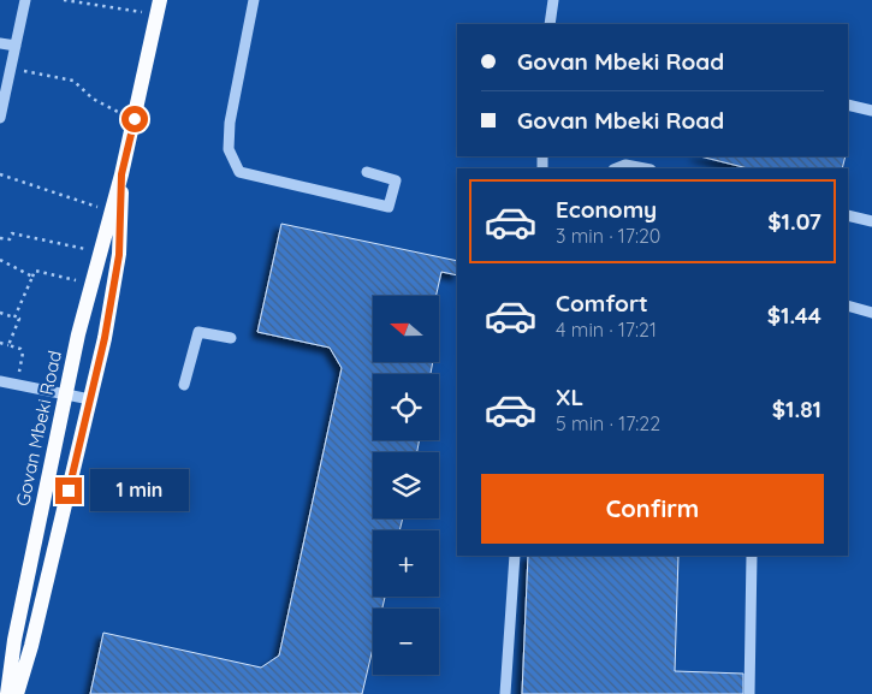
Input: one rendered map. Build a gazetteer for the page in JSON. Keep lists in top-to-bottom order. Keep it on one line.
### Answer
{"streets":{"main road":["Govan Mbeki Road"]},"north":"left","page":{"banner":["Govan Mbeki Road","Govan Mbeki Road"],"list":[{"name":"Economy","note":"3 min · 17:20","value":"$1.07"},{"name":"Comfort","note":"4 min · 17:21","value":"$1.44"},{"name":"XL","note":"5 min · 17:22","value":"$1.81"}],"map_buttons":["+","−"],"buttons":"Confirm","bubble":"1 min"}}
